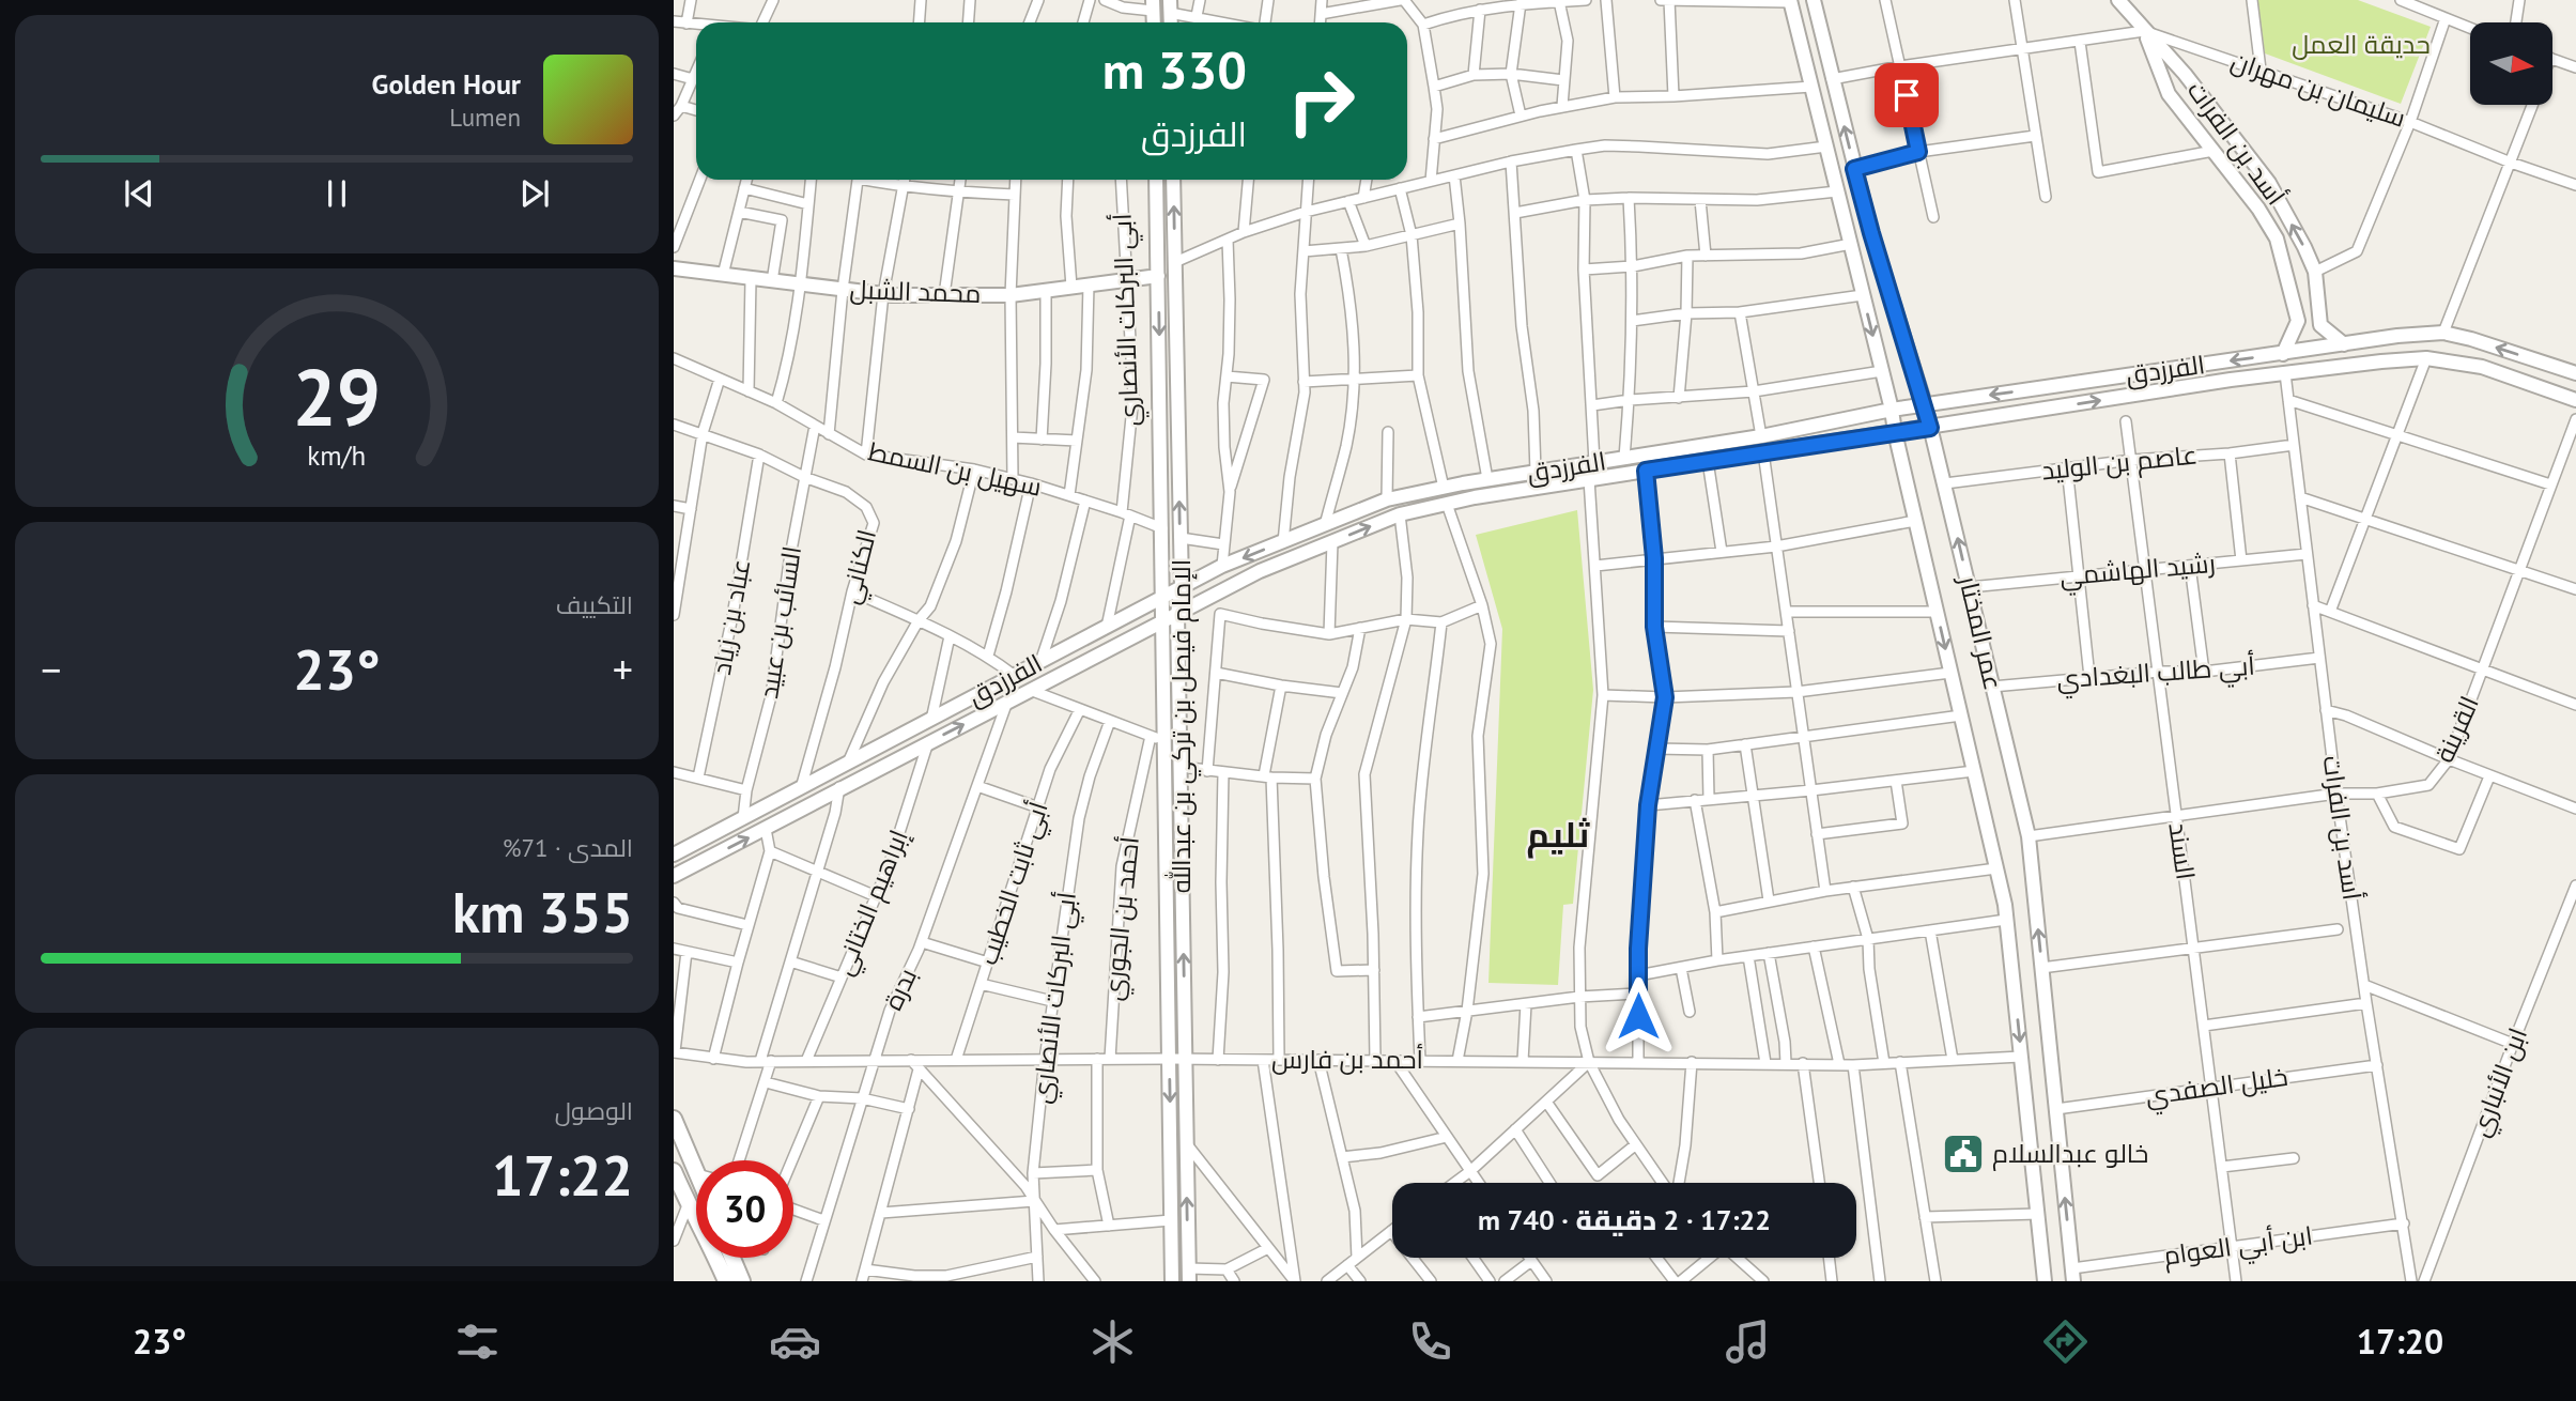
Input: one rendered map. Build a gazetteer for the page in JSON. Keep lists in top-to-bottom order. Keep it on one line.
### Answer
{"streets":{"main road":["أسد بن الفرات","محمد الشبل","الفرزدق","عمر المختار","الإمام فيصل بن تركي بن عبدالله"],"street":["سليمان بن مهران","أبي البركات الأنصاري","عاصم بن الوليد","سهيل بن السمط","الكناني","رشيد الهاشمي","عباد بن زياد","السائب بن عبيد","أبي طالب البغدادي","القرينة","السند","أبي ثابت الخطيب","إبراهيم الختاني","أحمد بن الجوري","بدرة","أحمد بن فارس","ابن الأنباري","خليل الصفدي","ابن أبي العوام"]},"crossings":[["سليمان بن مهران","أسد بن الفرات"],["سليمان بن مهران","عمر المختار"],["أسد بن الفرات","الفرزدق"],["أسد بن الفرات","عاصم بن الوليد"],["أسد بن الفرات","رشيد الهاشمي"],["أسد بن الفرات","أبي طالب البغدادي"],["أسد بن الفرات","القرينة"],["أسد بن الفرات","خليل الصفدي"],["أسد بن الفرات","ابن أبي العوام"],["محمد الشبل","أبي البركات الأنصاري"],["محمد الشبل","الإمام فيصل بن تركي بن عبدالله"],["أبي البركات الأنصاري","الفرزدق"],["أبي البركات الأنصاري","سهيل بن السمط"],["أبي البركات الأنصاري","أحمد بن فارس"],["الفرزدق","الكناني"],["الفرزدق","السائب بن عبيد"],["الفرزدق","عمر المختار"],["الفرزدق","الإمام فيصل بن تركي بن عبدالله"],["الفرزدق","إبراهيم الختاني"],["الفرزدق","بدرة"],["عاصم بن الوليد","عمر المختار"],["عاصم بن الوليد","السند"],["سهيل بن السمط","السائب بن عبيد"],["سهيل بن السمط","الإمام فيصل بن تركي بن عبدالله"],["الكناني","عباد بن زياد"],["الكناني","السائب بن عبيد"],["رشيد الهاشمي","عمر المختار"],["رشيد الهاشمي","السند"],["عمر المختار","أبي طالب البغدادي"],["عمر المختار","القرينة"],["عمر المختار","أحمد بن فارس"],["عمر المختار","خليل الصفدي"],["عمر المختار","ابن أبي العوام"],["أبي طالب البغدادي","السند"],["الإمام فيصل بن تركي بن عبدالله","أحمد بن فارس"],["القرينة","السند"],["السند","خليل الصفدي"],["السند","ابن أبي العوام"],["أبي ثابت الخطيب","أحمد بن فارس"],["إبراهيم الختاني","أحمد بن فارس"],["أحمد بن الجوري","أحمد بن فارس"],["بدرة","أحمد بن فارس"]],"districts":["ثليم"],"parks":["حديقة العمل"],"places":{"public building":["خالو عبدالسلام"]},"north":"right","page":{"turn":["330 m","الفرزدق"],"song":["Golden Hour","Lumen"],"tile":["التكييف",["المدى · 71%","355 km"],["الوصول","17:22"]],"heat":["−","23°","+"],"limit":"30","trip":"17:22 · 2 دقيقة · 740 m","tabs":["17:20","23°"],"gauge":["29","km/h"]}}
